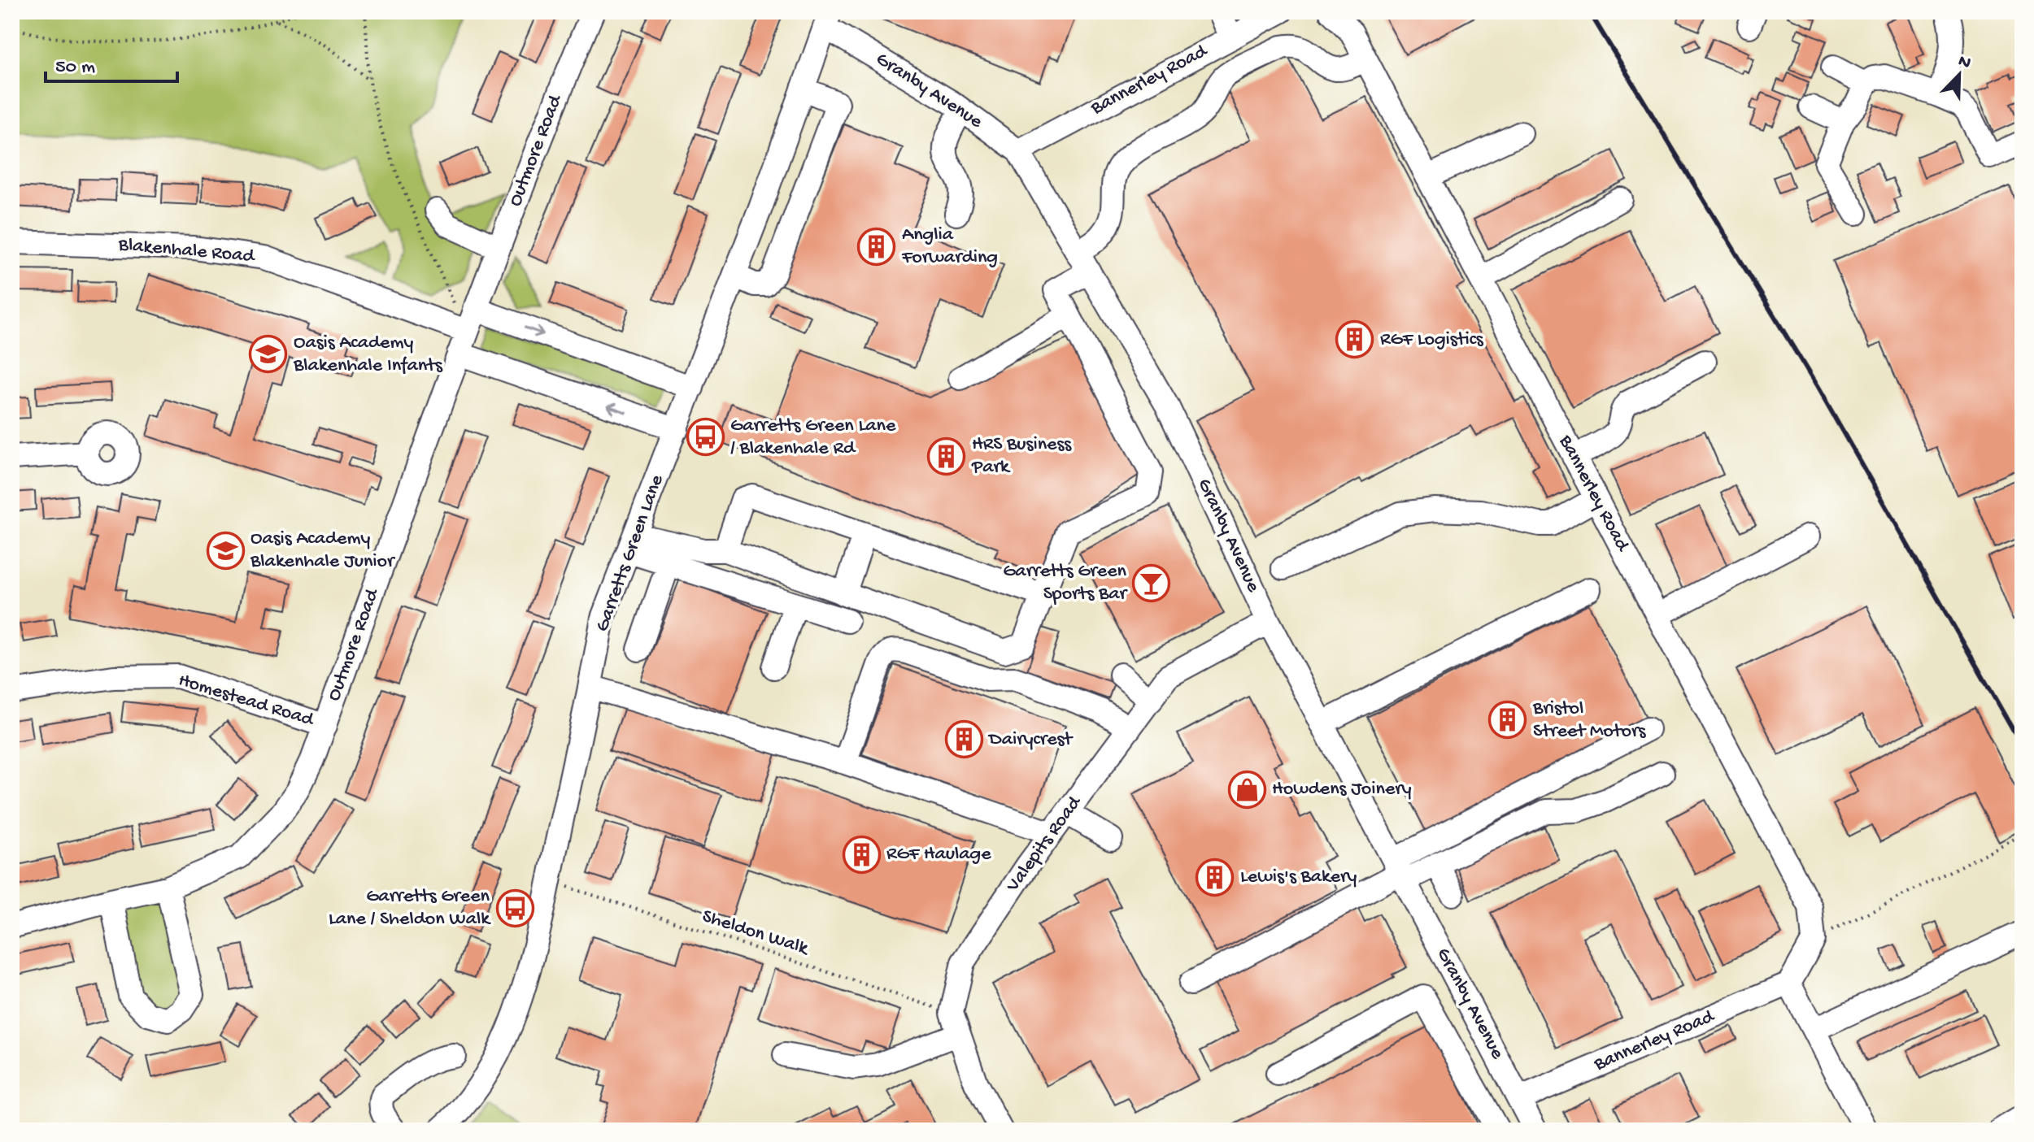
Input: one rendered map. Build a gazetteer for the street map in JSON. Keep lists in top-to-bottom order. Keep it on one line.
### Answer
{"streets":{"street":["Bannerley Road","Granby Avenue","Outmore Road","Blakenhale Road","Garretts Green Lane","Homestead Road","Valepits Road"],"path":["Sheldon Walk"]},"crossings":[["Bannerley Road","Granby Avenue"],["Granby Avenue","Garretts Green Lane"],["Granby Avenue","Valepits Road"],["Outmore Road","Blakenhale Road"],["Outmore Road","Homestead Road"],["Garretts Green Lane","Sheldon Walk"],["Valepits Road","Sheldon Walk"]],"places":{"building":["Anglia Forwarding","RGF Logistics","HRS Business Park","Bristol Street Motors","Dairycrest","RGF Haulage","Lewis's Bakery"],"school or university":["Oasis Academy Blakenhale Infants","Oasis Academy Blakenhale Junior"],"bus stop":["Garretts Green Lane / Blakenhale Rd","Garretts Green Lane / Sheldon Walk"],"bar":["Garretts Green Sports Bar"],"shop":["Howdens Joinery"]},"scale_bar":"50 m","north":"top right"}
